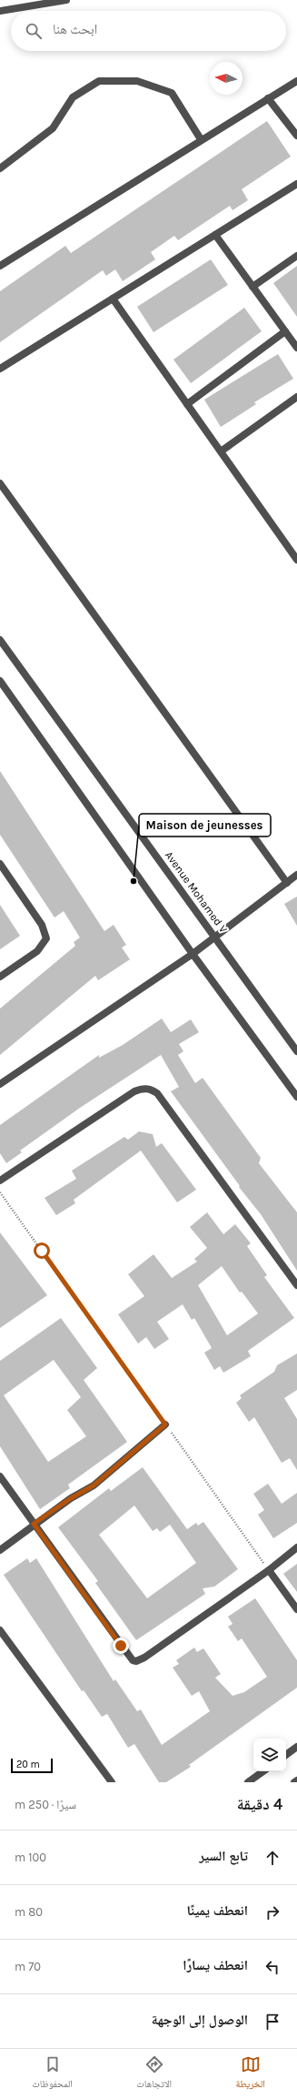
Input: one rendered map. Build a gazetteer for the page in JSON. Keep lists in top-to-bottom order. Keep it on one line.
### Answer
{"streets":{"street":["Avenue Mohamed V"]},"places":["Maison de jeunesses"],"scale_bar":"20 m","north":"left","page":{"search":"ابحث هنا","scale":"20 m","heading":["4 دقيقة","سيرًا · 250 m"],"list":[["تابع السير","100 m"],["انعطف يمينًا","80 m"],["انعطف يسارًا","70 m"],"الوصول إلى الوجهة"],"nav":["الخريطة","الاتجاهات","المحفوظات"]}}
